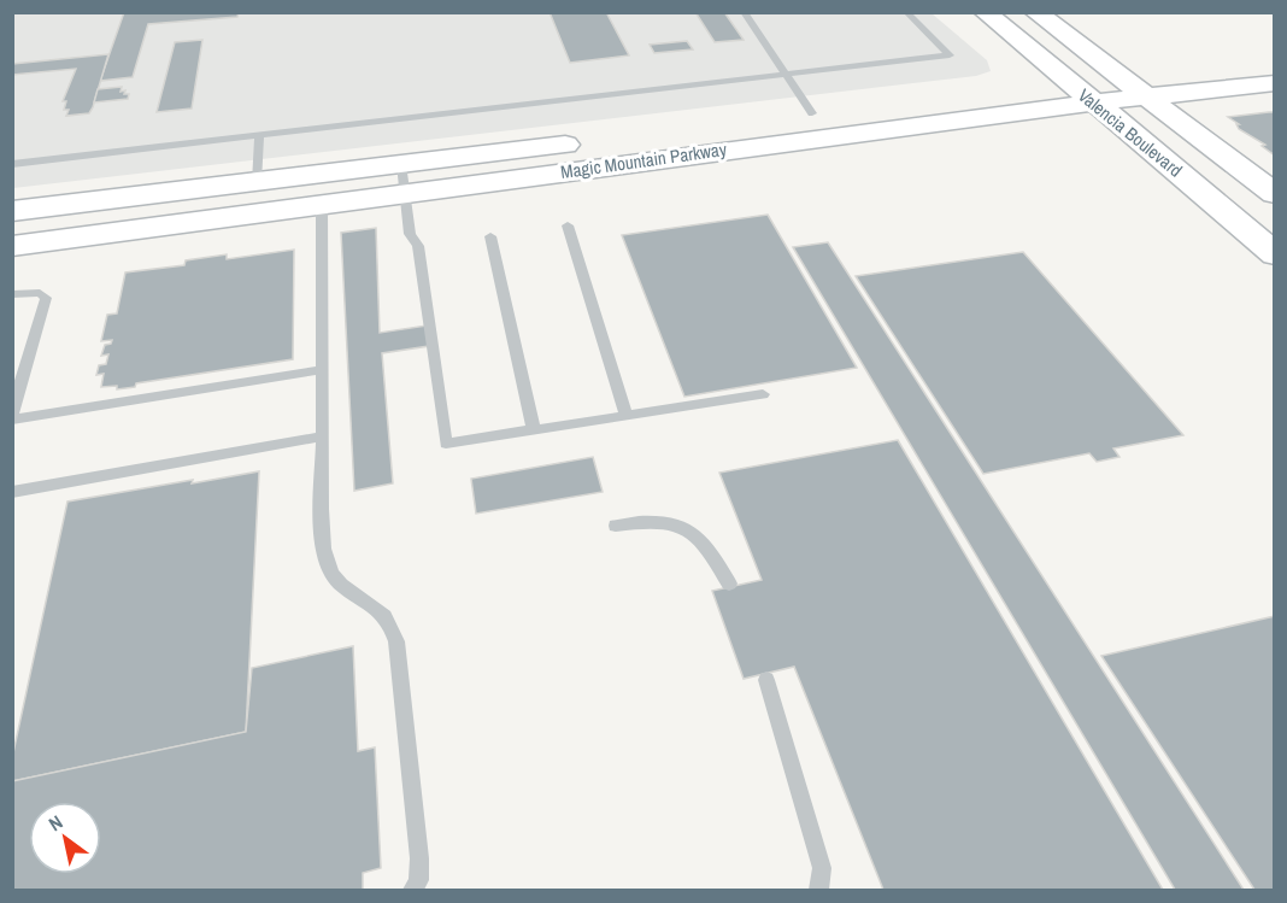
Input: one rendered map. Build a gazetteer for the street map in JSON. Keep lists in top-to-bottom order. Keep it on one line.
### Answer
{"streets":{"main road":["Valencia Boulevard","Magic Mountain Parkway"]},"crossings":[["Valencia Boulevard","Magic Mountain Parkway"]],"north":"top left"}
